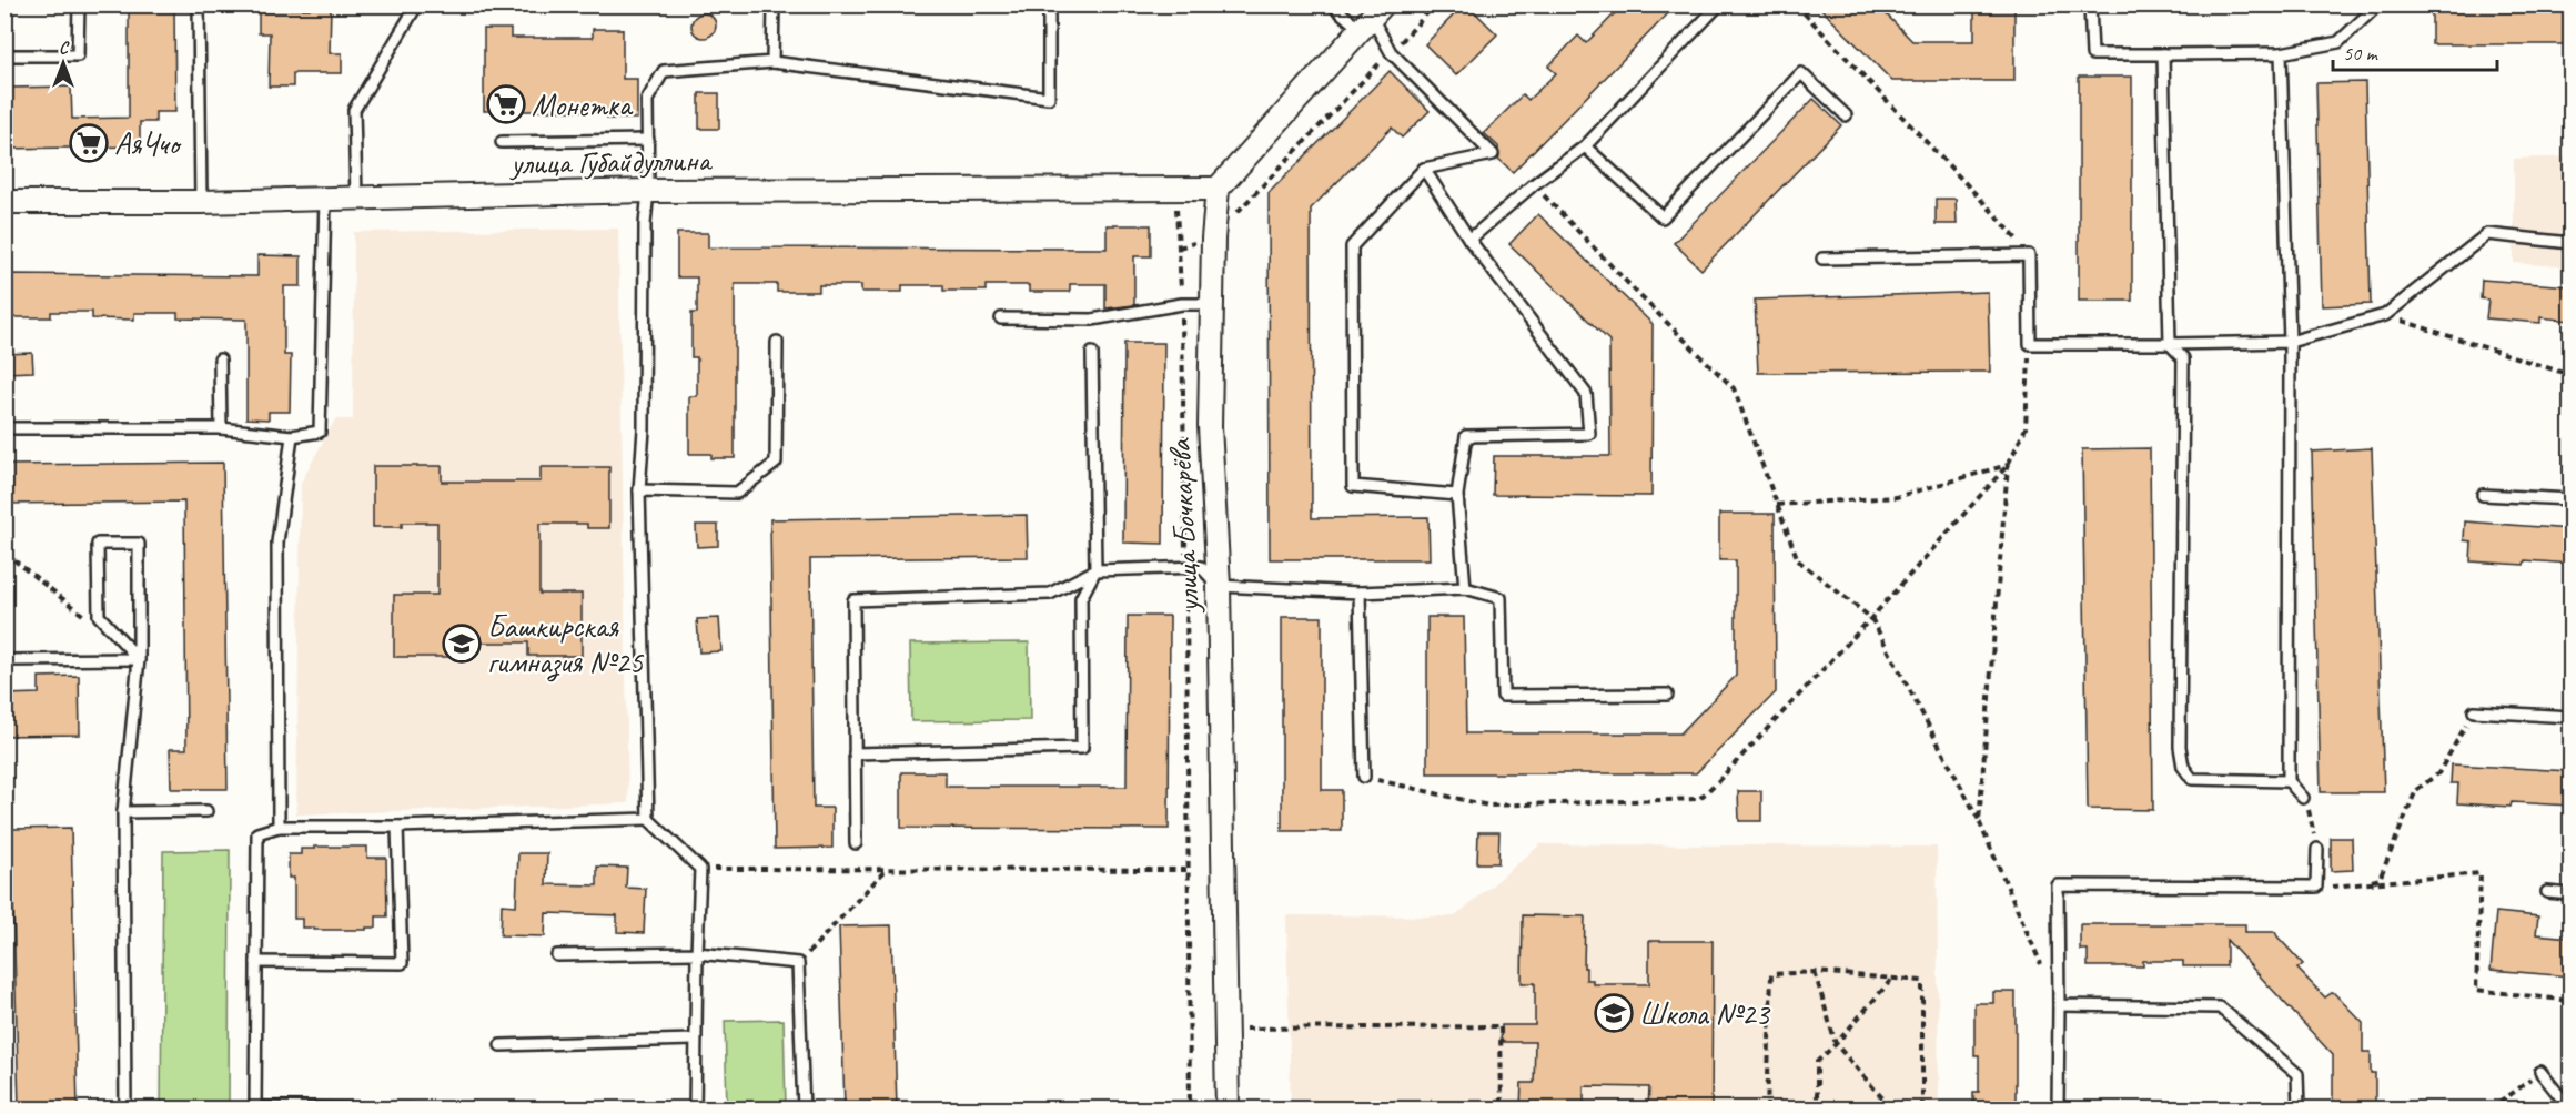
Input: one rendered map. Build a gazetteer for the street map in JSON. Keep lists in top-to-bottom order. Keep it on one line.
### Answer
{"streets":{"street":["улица Губайдуллина","улица Бочкарёва"]},"crossings":[["улица Губайдуллина","улица Бочкарёва"]],"places":{"supermarket":["Монетка","АяЧчо"],"school or university":["Башкирская гимназия №25","Школа №23"]},"scale_bar":"50 m","north":"top"}
